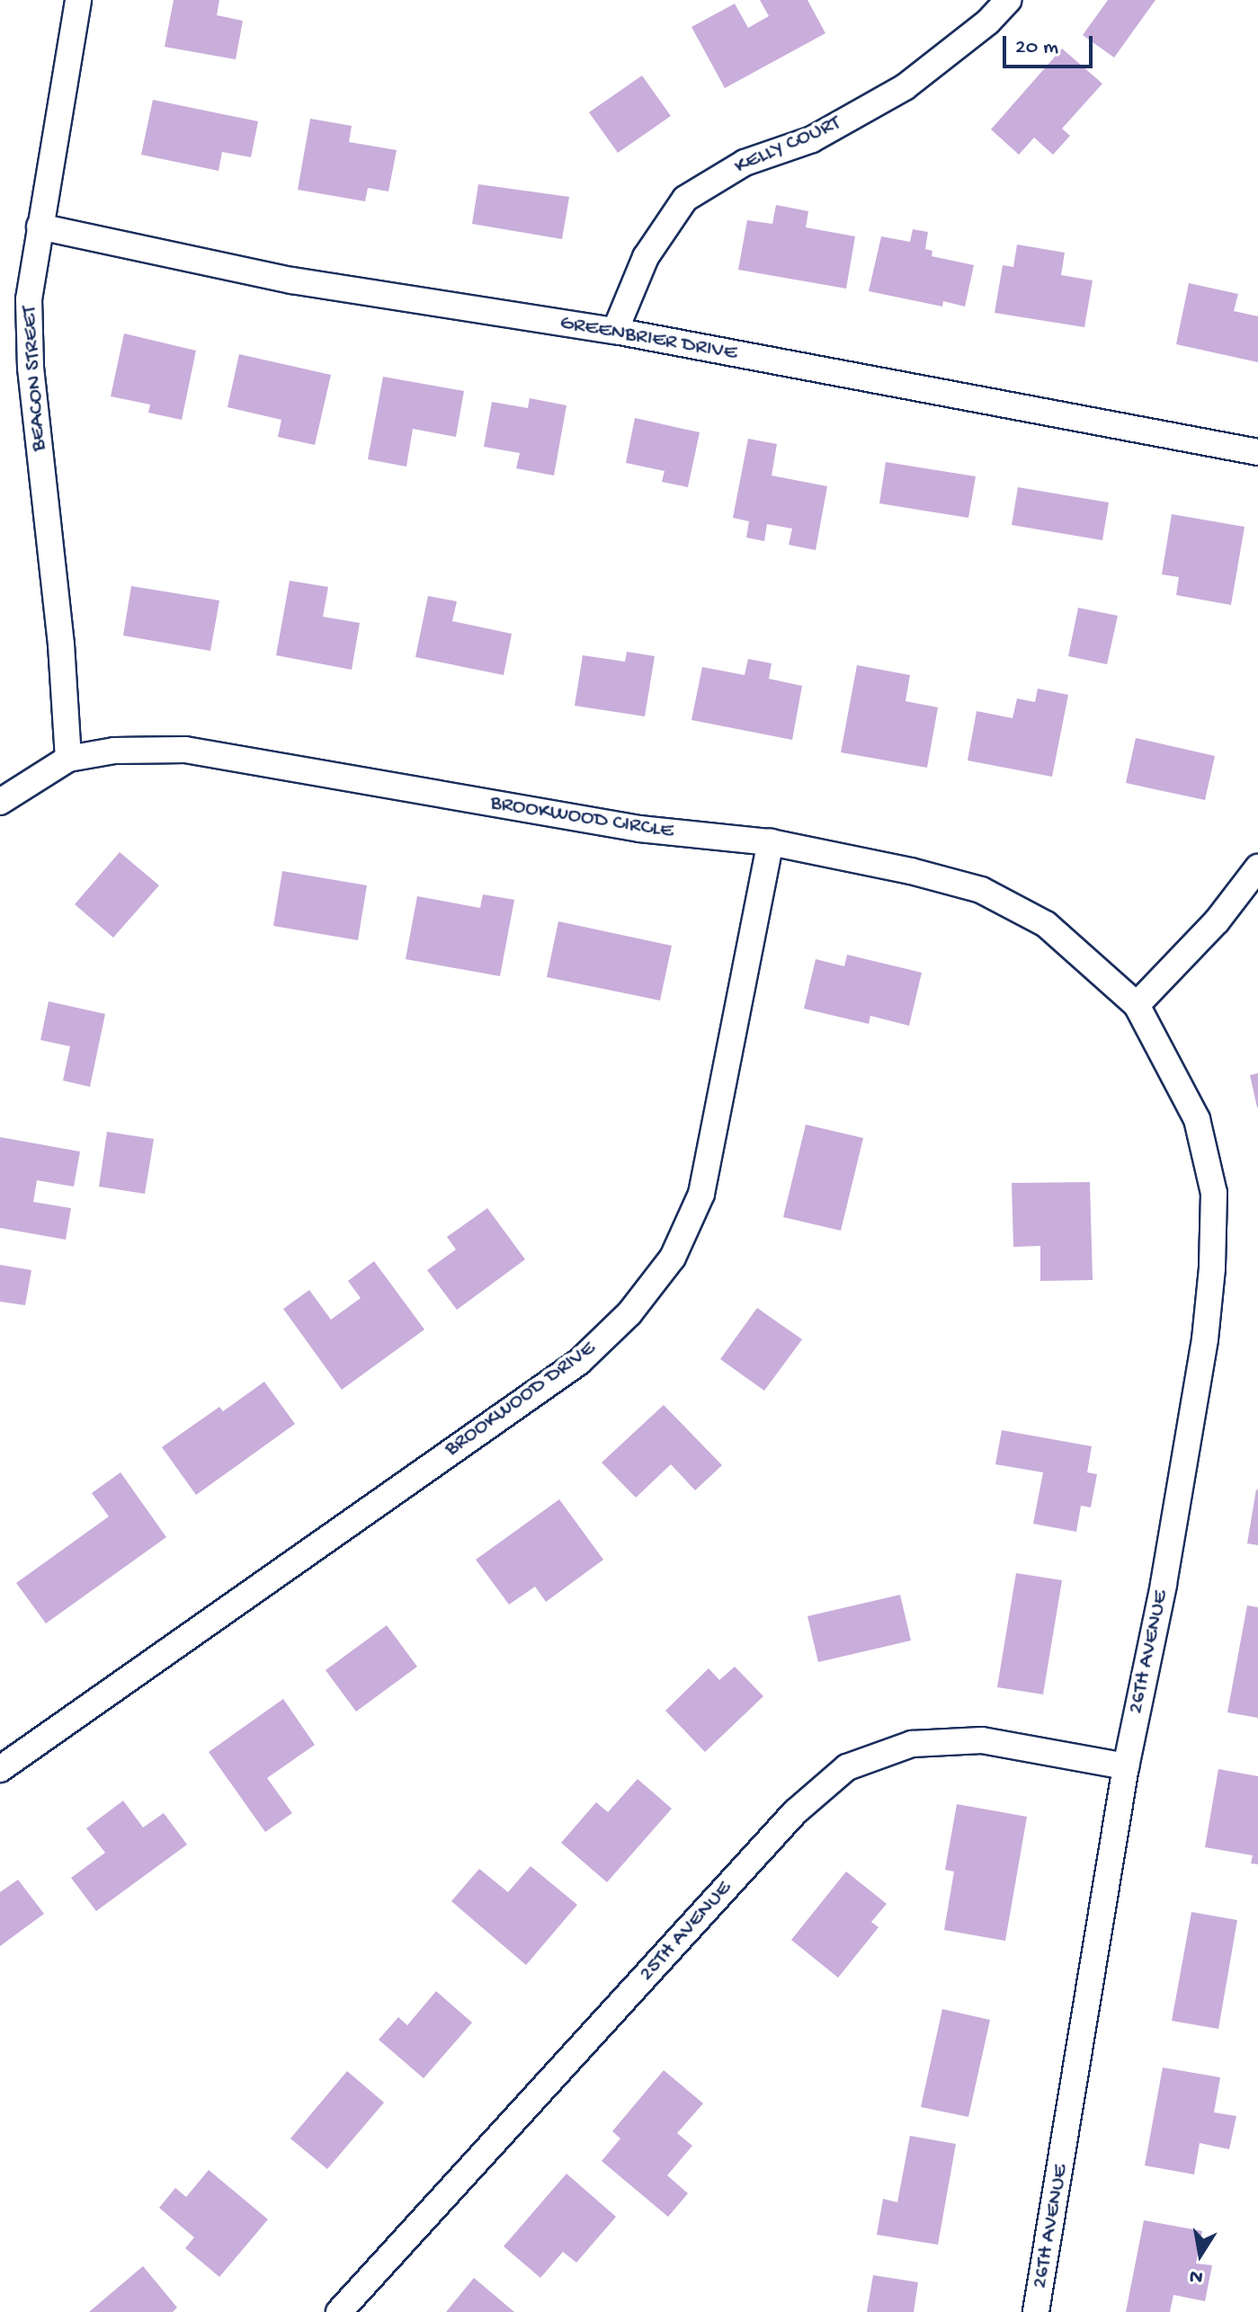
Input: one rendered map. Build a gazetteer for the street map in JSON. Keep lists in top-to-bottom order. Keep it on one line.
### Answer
{"streets":{"street":["KELLY COURT","GREENBRIER DRIVE","BEACON STREET","BROOKWOOD CIRCLE","BROOKWOOD DRIVE","26TH AVENUE","25TH AVENUE"]},"crossings":[["KELLY COURT","GREENBRIER DRIVE"],["GREENBRIER DRIVE","BEACON STREET"],["BEACON STREET","BROOKWOOD CIRCLE"],["BROOKWOOD CIRCLE","BROOKWOOD DRIVE"],["BROOKWOOD CIRCLE","26TH AVENUE"],["26TH AVENUE","25TH AVENUE"]],"scale_bar":"20 m","north":"bottom"}
